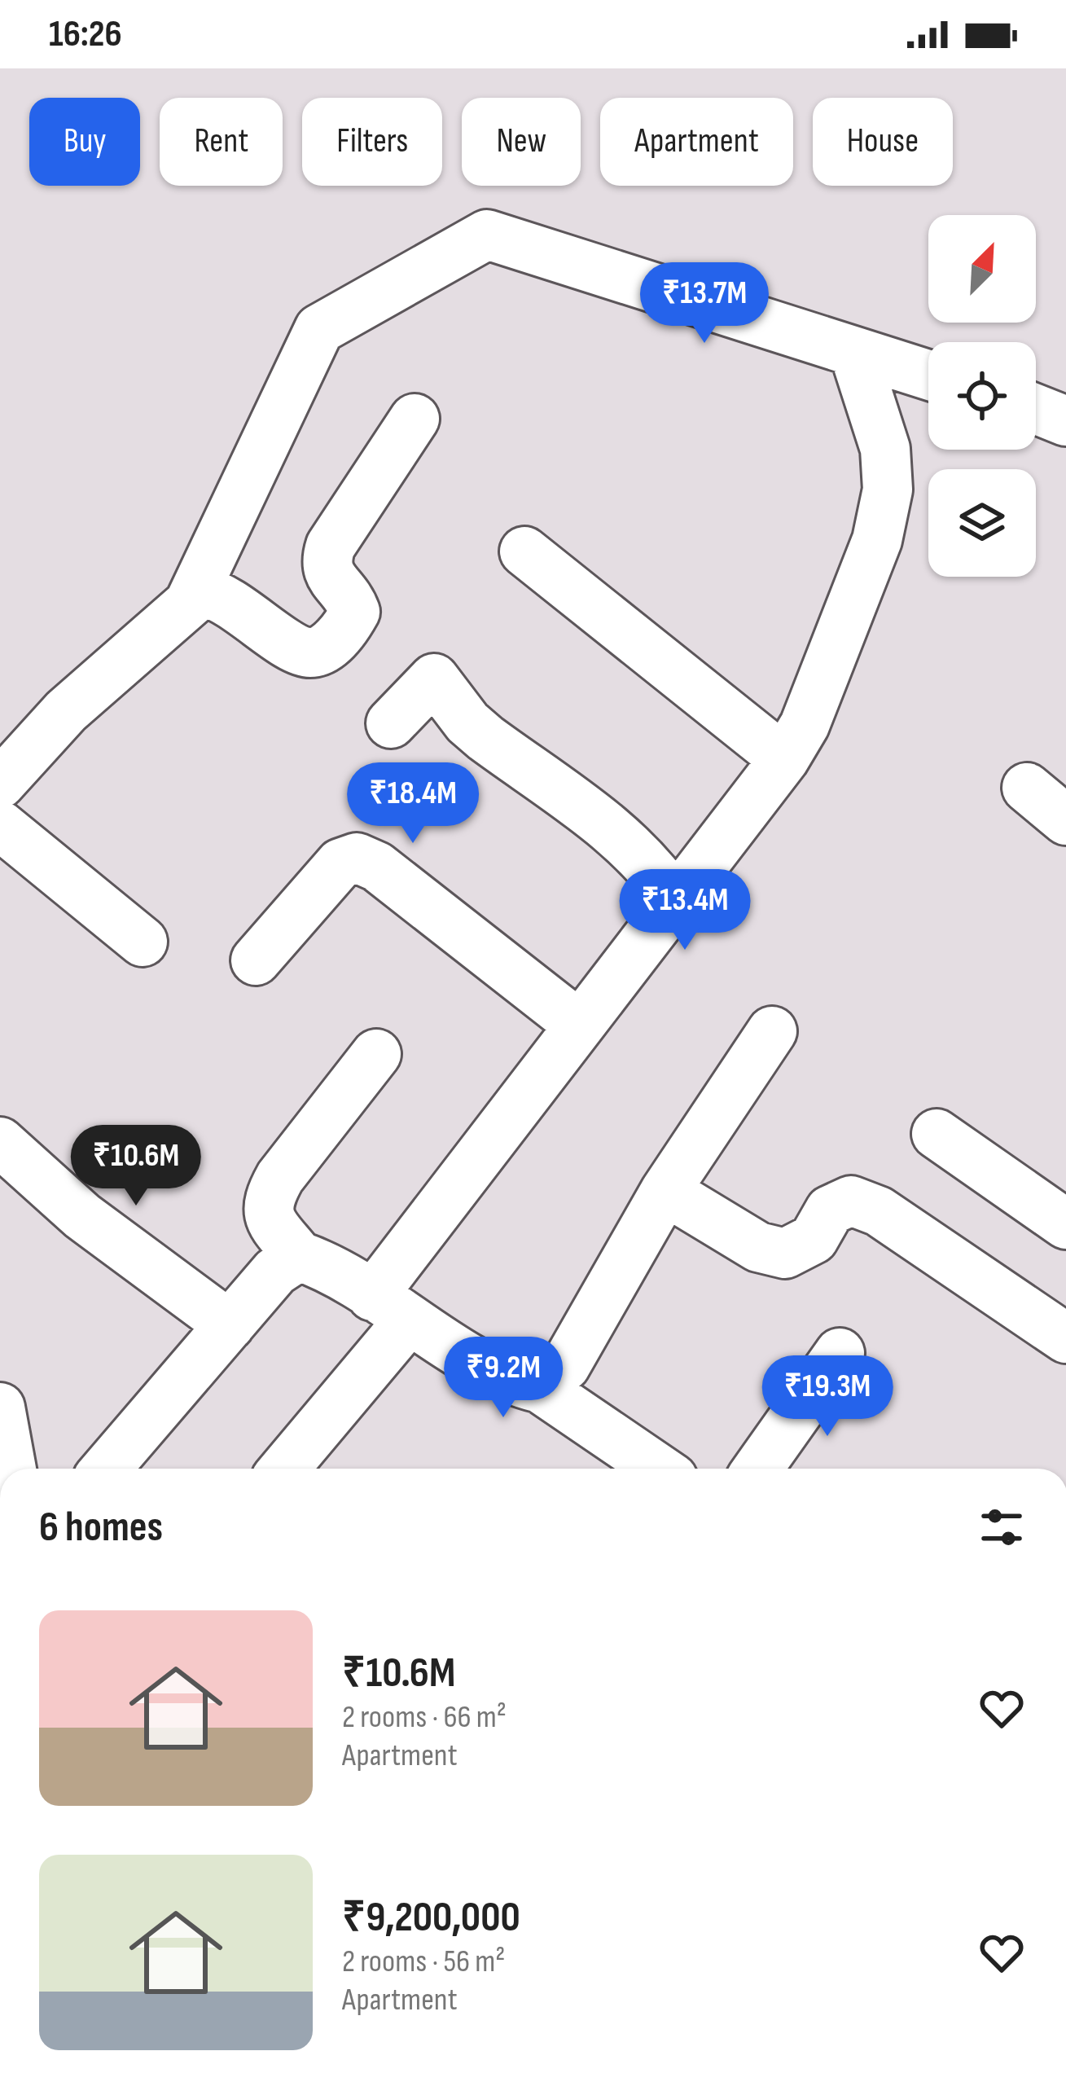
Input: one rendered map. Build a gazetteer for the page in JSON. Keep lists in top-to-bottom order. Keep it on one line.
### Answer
{"north":"top right","page":{"status":"16:26","chip":["Buy","Rent","Filters","New","Apartment","House"],"price":["₹13.7M","₹18.4M","₹13.4M","₹10.6M","₹9.2M","₹19.3M"],"heading":"6 homes","list":[{"name":"₹10.6M","note":"2 rooms · 66 m² · Apartment"},{"name":"₹9,200,000","note":"2 rooms · 56 m² · Apartment"}]}}
